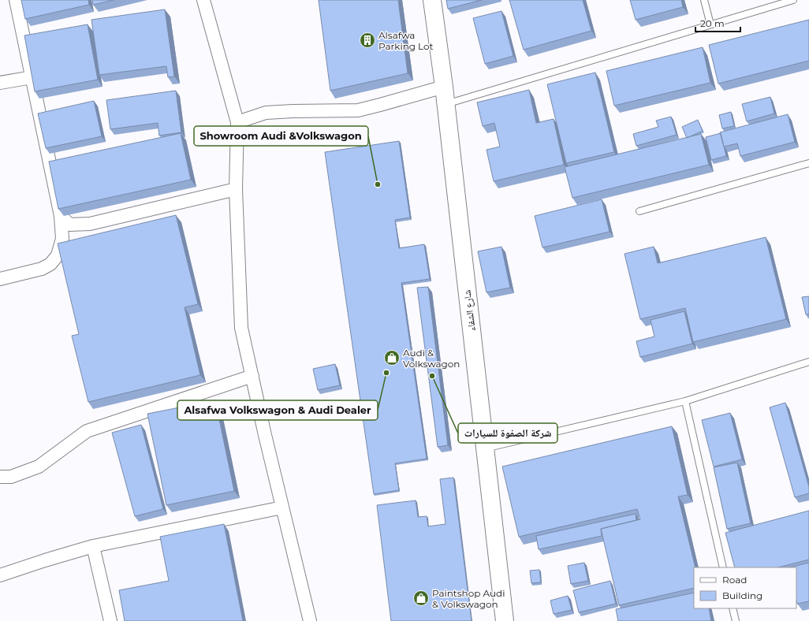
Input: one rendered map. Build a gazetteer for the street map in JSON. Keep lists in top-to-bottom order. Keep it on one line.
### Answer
{"streets":{"street":["شارع الشفاء"]},"places":{"building":["Alsafwa Parking Lot"],"other":["Showroom Audi &Volkswagon","Alsafwa Volkswagon & Audi Dealer","شركة الصفوة للسيارات"],"shop":["Audi & Volkswagon","Paintshop Audi & Volkswagon"]},"legend":["Road","Building"],"scale_bar":"20 m"}
